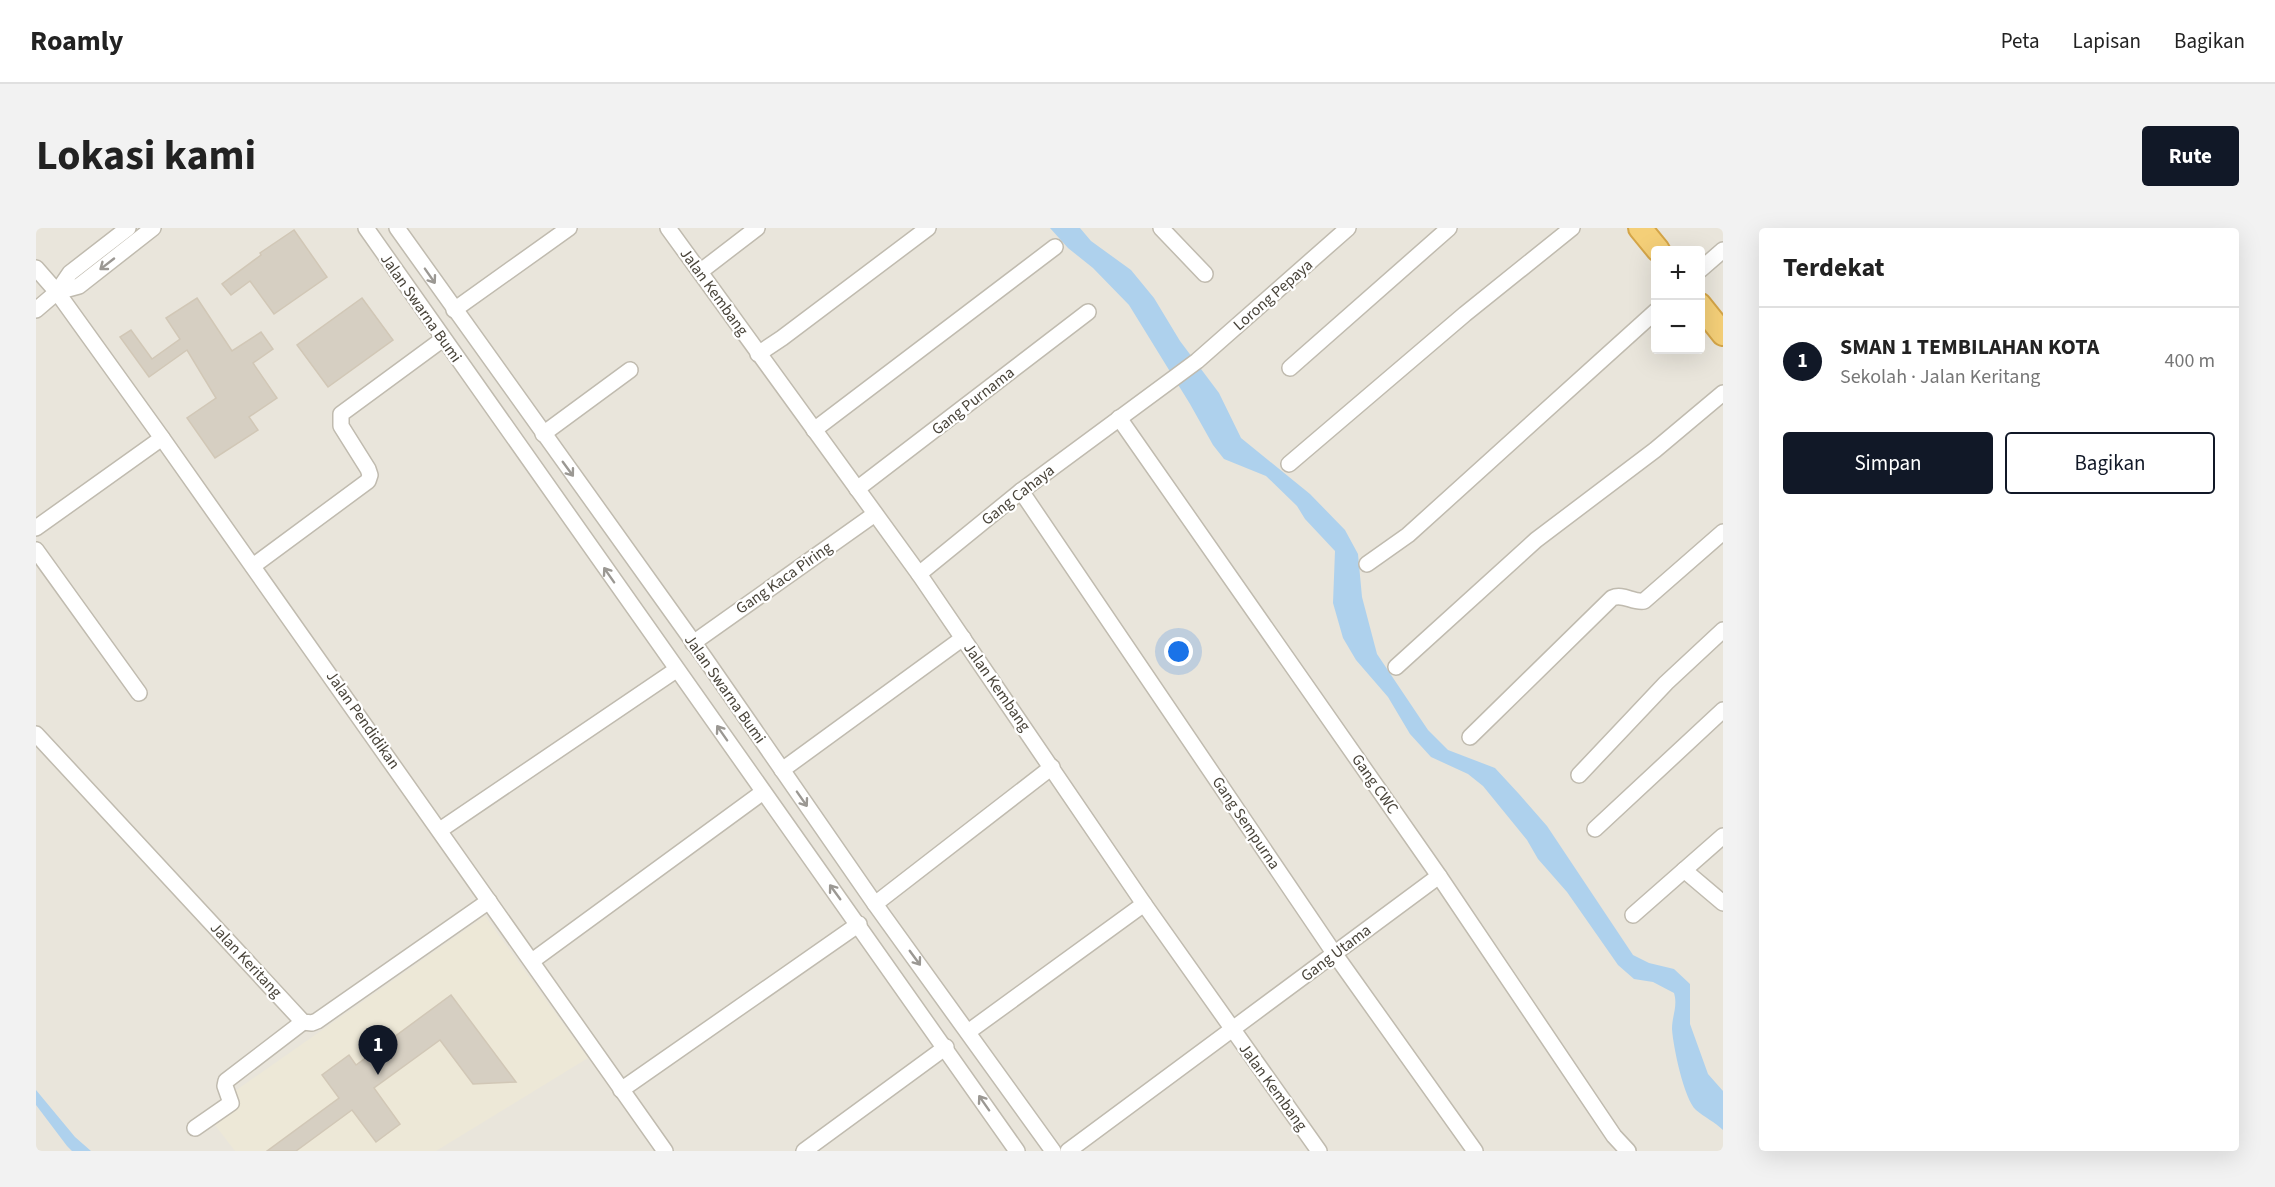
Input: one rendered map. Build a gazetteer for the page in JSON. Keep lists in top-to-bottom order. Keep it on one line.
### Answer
{"streets":{"street":["Jalan Kembang","Lorong Pepaya","Jalan Swarna Bumi","Gang Purnama","Gang Cahaya","Gang Kaca Piring","Jalan Pendidikan","Gang CWC","Gang Sempurna","Gang Utama","Jalan Keritang"]},"crossings":[["Jalan Kembang","Gang Purnama"],["Jalan Kembang","Gang Cahaya"],["Jalan Kembang","Gang Kaca Piring"],["Jalan Kembang","Gang Utama"],["Lorong Pepaya","Gang Cahaya"],["Jalan Swarna Bumi","Gang Kaca Piring"],["Gang Cahaya","Gang CWC"],["Gang Cahaya","Gang Sempurna"],["Gang CWC","Gang Utama"],["Gang Sempurna","Gang Utama"]],"page":{"header":"Roamly","nav":["Peta","Lapisan","Bagikan"],"title":"Lokasi kami","buttons":["Rute",["Simpan","Bagikan"]],"heading":"Terdekat","map_buttons":["+","−"],"list":[{"mark":"1","name":"SMAN 1 TEMBILAHAN KOTA","note":"Sekolah · Jalan Keritang","value":"400 m"}],"pins":"1"}}
